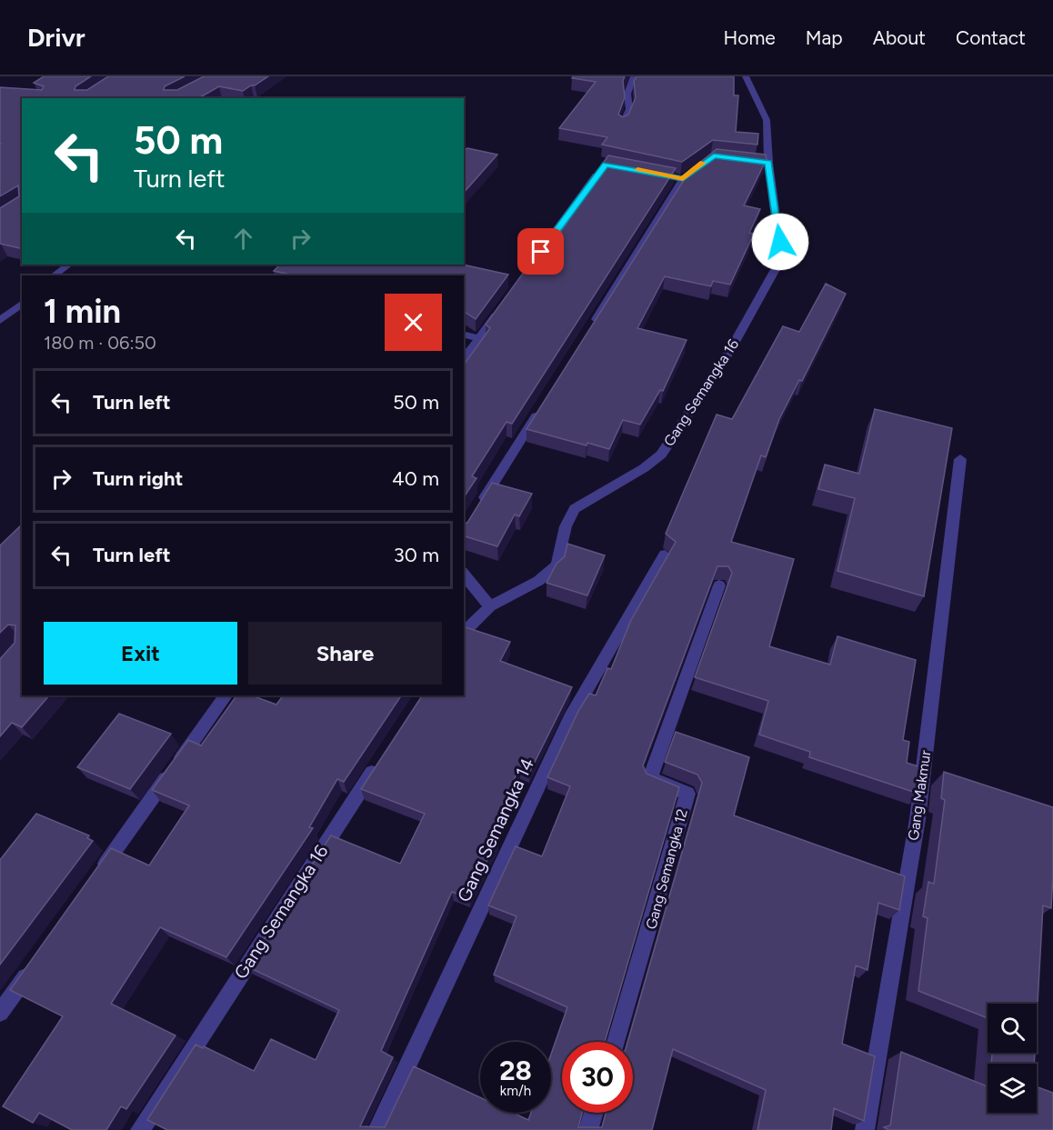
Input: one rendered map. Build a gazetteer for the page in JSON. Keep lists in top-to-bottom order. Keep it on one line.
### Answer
{"streets":{"street":["Gang Semangka 16","Gang Makmur","Gang Semangka 14","Gang Semangka 12"]},"page":{"header":"Drivr","nav":["Home","Map","About","Contact"],"turn":["50 m","Turn left"],"heading":["1 min","180 m · 06:50"],"list":[{"name":"Turn left","value":"50 m"},{"name":"Turn right","value":"40 m"},{"name":"Turn left","value":"30 m"}],"buttons":["Exit","Share"],"speed":"28 km/h","limit":"30"}}
